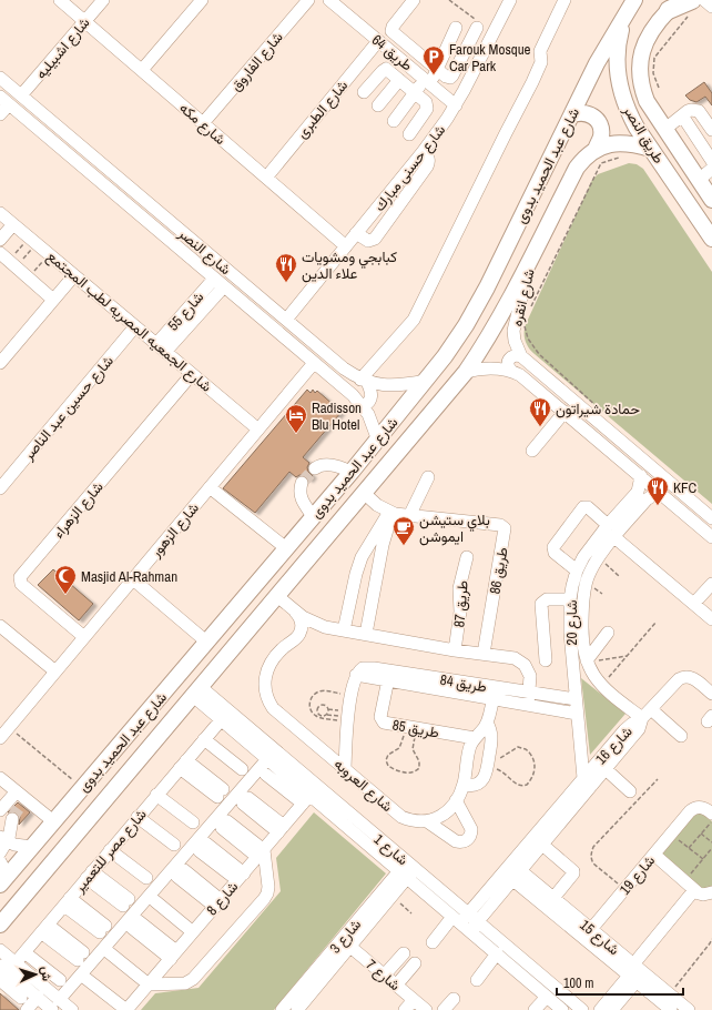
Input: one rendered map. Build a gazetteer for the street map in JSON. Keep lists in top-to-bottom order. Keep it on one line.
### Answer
{"streets":{"main road":["طريق النصر","شارع عبد الحميد بدوى"],"street":["شارع اشبيليه","طريق 64","شارع الفاروق","شارع الطبرى","شارع مكه","شارع حسنى مبارك","شارع النصر","شارع انقره","شارع 55","شارع الجمعيه المصريه لطب المجتمع","شارع حسين عبد الناصر","شارع الزهراء","شارع الزهور","طريق 86","طريق 87","شارع 20","طريق 84","طريق 85","شارع 16","شارع العروبه","شارع 1","شارع مصر للتعمير","شارع 19","شارع 8","شارع 3","شارع 15","شارع 7"]},"crossings":[["شارع اشبيليه","شارع مكه"],["شارع اشبيليه","شارع النصر"],["طريق 64","شارع الطبرى"],["طريق 64","شارع حسنى مبارك"],["شارع الفاروق","شارع مكه"],["شارع الطبرى","شارع مكه"],["شارع مكه","شارع حسنى مبارك"],["طريق النصر","شارع عبد الحميد بدوى"],["شارع عبد الحميد بدوى","شارع النصر"],["شارع عبد الحميد بدوى","شارع انقره"],["شارع عبد الحميد بدوى","طريق 86"],["شارع عبد الحميد بدوى","شارع 1"],["شارع حسنى مبارك","شارع النصر"],["شارع النصر","شارع 55"],["شارع النصر","شارع الزهور"],["شارع 55","شارع الجمعيه المصريه لطب المجتمع"],["شارع الجمعيه المصريه لطب المجتمع","شارع حسين عبد الناصر"],["شارع الجمعيه المصريه لطب المجتمع","شارع الزهراء"],["شارع الجمعيه المصريه لطب المجتمع","شارع الزهور"],["شارع الزهراء","شارع الزهور"],["شارع 20","طريق 84"],["شارع 20","شارع 16"],["طريق 84","طريق 85"],["طريق 84","شارع العروبه"],["شارع 16","شارع 1"],["شارع 16","شارع 15"],["شارع 1","شارع مصر للتعمير"],["شارع 1","شارع 8"],["شارع 1","شارع 3"],["شارع 19","شارع 15"],["شارع 3","شارع 7"]],"places":{"parking":["Farouk Mosque Car Park"],"restaurant":["كبابجي ومشويات علاء الدين","حمادة شيراتون","KFC"],"hotel":["Radisson Blu Hotel"],"cafe":["بلاي ستيشن ايموشن"],"mosque":["Masjid Al-Rahman"]},"scale_bar":"100 m","north":"right"}
